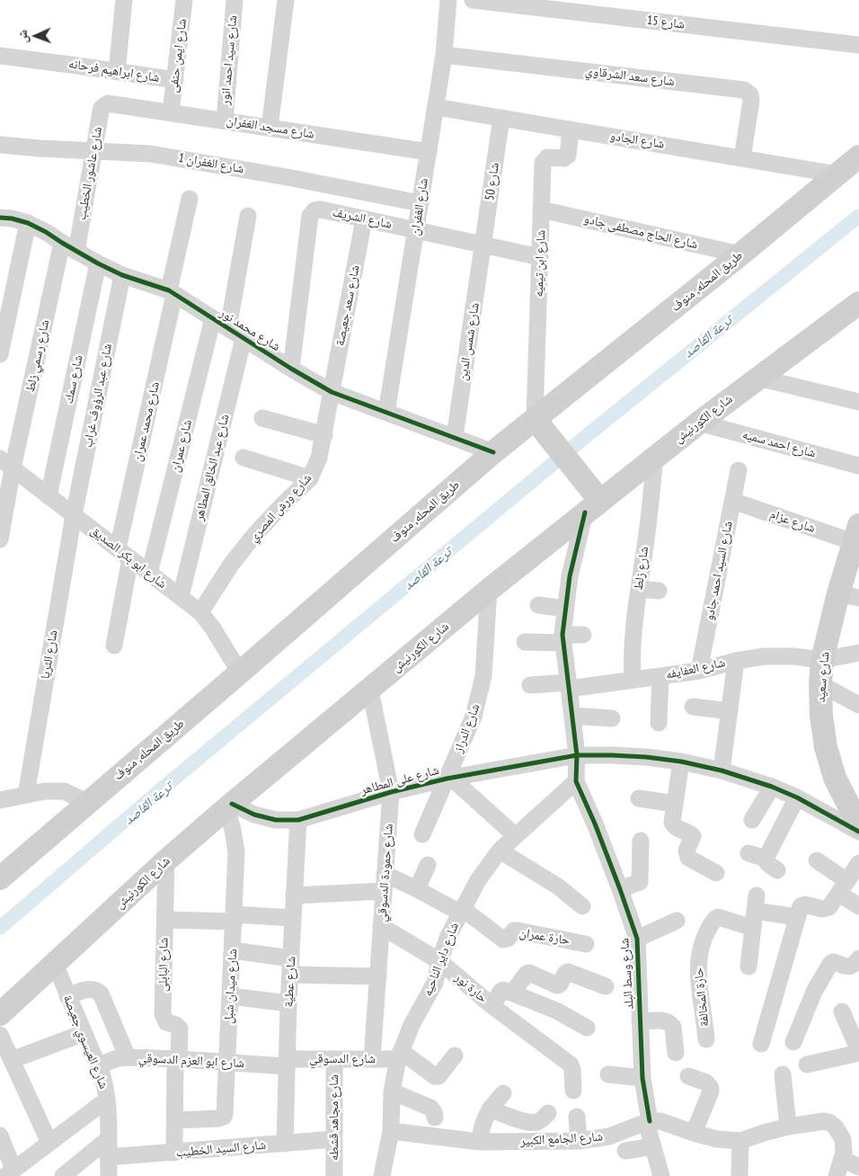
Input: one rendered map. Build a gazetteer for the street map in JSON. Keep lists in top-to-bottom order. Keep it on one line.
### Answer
{"streets":{"main road":["طريق المحله, منوف","شارع الكورنيش","شارع سعيد"],"street":["شارع 15","شارع ايمن حنفى","شارع سيد احمد انور","شارع ابراهيم فرحانه","شارع سعد الشرقاوي","شارع مسجد الغفران","شارع الجادو","شارع الغفران 1","شارع عاشور الخطيب","شارع 50","شارع الغفران","شارع الشريف","شارع الحاج مصطفى جادو","شارع ابن تيميه","شارع سعد جعيصة","شارع محمد نور","شارع شمس الدين","شارع رسمي زلط","شارع سمك","شارع عبد الرؤوف غراب","شارع محمد عمران","شارع احمد سميه","شارع عمران","شارع عبد الخالق المطاهر","شارع ورش المصري","شارع عزام","شارع ابو بكر الصديق","شارع زلط","شارع السيد احمد جادو","شارع الثريا","شارع العفايفه","شارع الدراز","شارع على المطاهر","شارع حمودة الدسوقي","حارة عمران","شارع داير الناحيه","شارع البابلى","شارع وسط البلد","شارع عطية","شارع ميدان شبل","حارة نور","حارة المخالفة","شارع العيسوي جعيصة","شارع الدسوقي","شارع ابو العزم الدسوقي","شارع مجاهد قشطه","شارع الجامع الكبير","شارع السيد الخطيب"]},"crossings":[["شارع ايمن حنفى","شارع ابراهيم فرحانه"],["شارع ايمن حنفى","شارع مسجد الغفران"],["شارع سيد احمد انور","شارع مسجد الغفران"],["شارع سعد الشرقاوي","شارع الجادو"],["شارع سعد الشرقاوي","شارع الغفران"],["شارع مسجد الغفران","شارع عاشور الخطيب"],["شارع مسجد الغفران","شارع الغفران"],["شارع الجادو","شارع 50"],["شارع الجادو","شارع الغفران"],["شارع الجادو","شارع ابن تيميه"],["شارع الجادو","طريق المحله, منوف"],["شارع الغفران 1","شارع عاشور الخطيب"],["شارع الغفران 1","شارع الغفران"],["شارع عاشور الخطيب","شارع محمد نور"],["شارع 50","شارع الشريف"],["شارع 50","شارع شمس الدين"],["شارع الغفران","شارع الشريف"],["شارع الغفران","شارع محمد نور"],["شارع الشريف","شارع ابن تيميه"],["شارع الشريف","شارع سعد جعيصة"],["شارع الشريف","شارع محمد نور"],["شارع الشريف","شارع شمس الدين"],["شارع الحاج مصطفى جادو","شارع ابن تيميه"],["شارع الحاج مصطفى جادو","طريق المحله, منوف"],["شارع ابن تيميه","طريق المحله, منوف"],["طريق المحله, منوف","شارع محمد نور"],["طريق المحله, منوف","شارع ابو بكر الصديق"],["شارع سعد جعيصة","شارع محمد نور"],["شارع سعد جعيصة","شارع ورش المصري"],["شارع محمد نور","شارع شمس الدين"],["شارع محمد نور","شارع رسمي زلط"],["شارع محمد نور","شارع سمك"],["شارع محمد نور","شارع عبد الرؤوف غراب"],["شارع محمد نور","شارع محمد عمران"],["شارع محمد نور","شارع عمران"],["شارع محمد نور","شارع عبد الخالق المطاهر"],["شارع محمد نور","شارع ورش المصري"],["شارع رسمي زلط","شارع ابو بكر الصديق"],["شارع سمك","شارع ابو بكر الصديق"],["شارع عبد الرؤوف غراب","شارع ابو بكر الصديق"],["شارع عبد الرؤوف غراب","شارع الثريا"],["شارع الكورنيش","شارع احمد سميه"],["شارع الكورنيش","شارع زلط"],["شارع الكورنيش","شارع الدراز"],["شارع الكورنيش","شارع على المطاهر"],["شارع الكورنيش","شارع حمودة الدسوقي"],["شارع الكورنيش","شارع البابلى"],["شارع الكورنيش","شارع وسط البلد"],["شارع الكورنيش","شارع ميدان شبل"],["شارع الكورنيش","شارع العيسوي جعيصة"],["شارع محمد عمران","شارع ابو بكر الصديق"],["شارع عمران","شارع ابو بكر الصديق"],["شارع عبد الخالق المطاهر","شارع ابو بكر الصديق"],["شارع ورش المصري","شارع ابو بكر الصديق"],["شارع عزام","شارع السيد احمد جادو"],["شارع عزام","شارع سعيد"],["شارع ابو بكر الصديق","شارع الثريا"],["شارع زلط","شارع العفايفه"],["شارع السيد احمد جادو","شارع العفايفه"],["شارع العفايفه","شارع سعيد"],["شارع العفايفه","شارع وسط البلد"],["شارع الدراز","شارع على المطاهر"],["شارع على المطاهر","شارع حمودة الدسوقي"],["شارع على المطاهر","شارع وسط البلد"],["شارع على المطاهر","شارع عطية"],["شارع على المطاهر","شارع ميدان شبل"],["شارع حمودة الدسوقي","حارة نور"],["شارع حمودة الدسوقي","شارع الدسوقي"],["حارة عمران","شارع داير الناحيه"],["شارع داير الناحيه","شارع وسط البلد"],["شارع داير الناحيه","حارة نور"],["شارع داير الناحيه","شارع الدسوقي"],["شارع داير الناحيه","شارع الجامع الكبير"],["شارع البابلى","شارع ابو العزم الدسوقي"],["شارع وسط البلد","شارع الجامع الكبير"],["شارع عطية","شارع الدسوقي"],["شارع عطية","شارع ابو العزم الدسوقي"],["شارع عطية","شارع السيد الخطيب"],["شارع ميدان شبل","شارع ابو العزم الدسوقي"],["شارع العيسوي جعيصة","شارع ابو العزم الدسوقي"],["شارع العيسوي جعيصة","شارع السيد الخطيب"],["شارع الدسوقي","شارع ابو العزم الدسوقي"],["شارع الدسوقي","شارع مجاهد قشطه"],["شارع مجاهد قشطه","شارع السيد الخطيب"]],"water":["ترعة القاصد"],"north":"left"}
